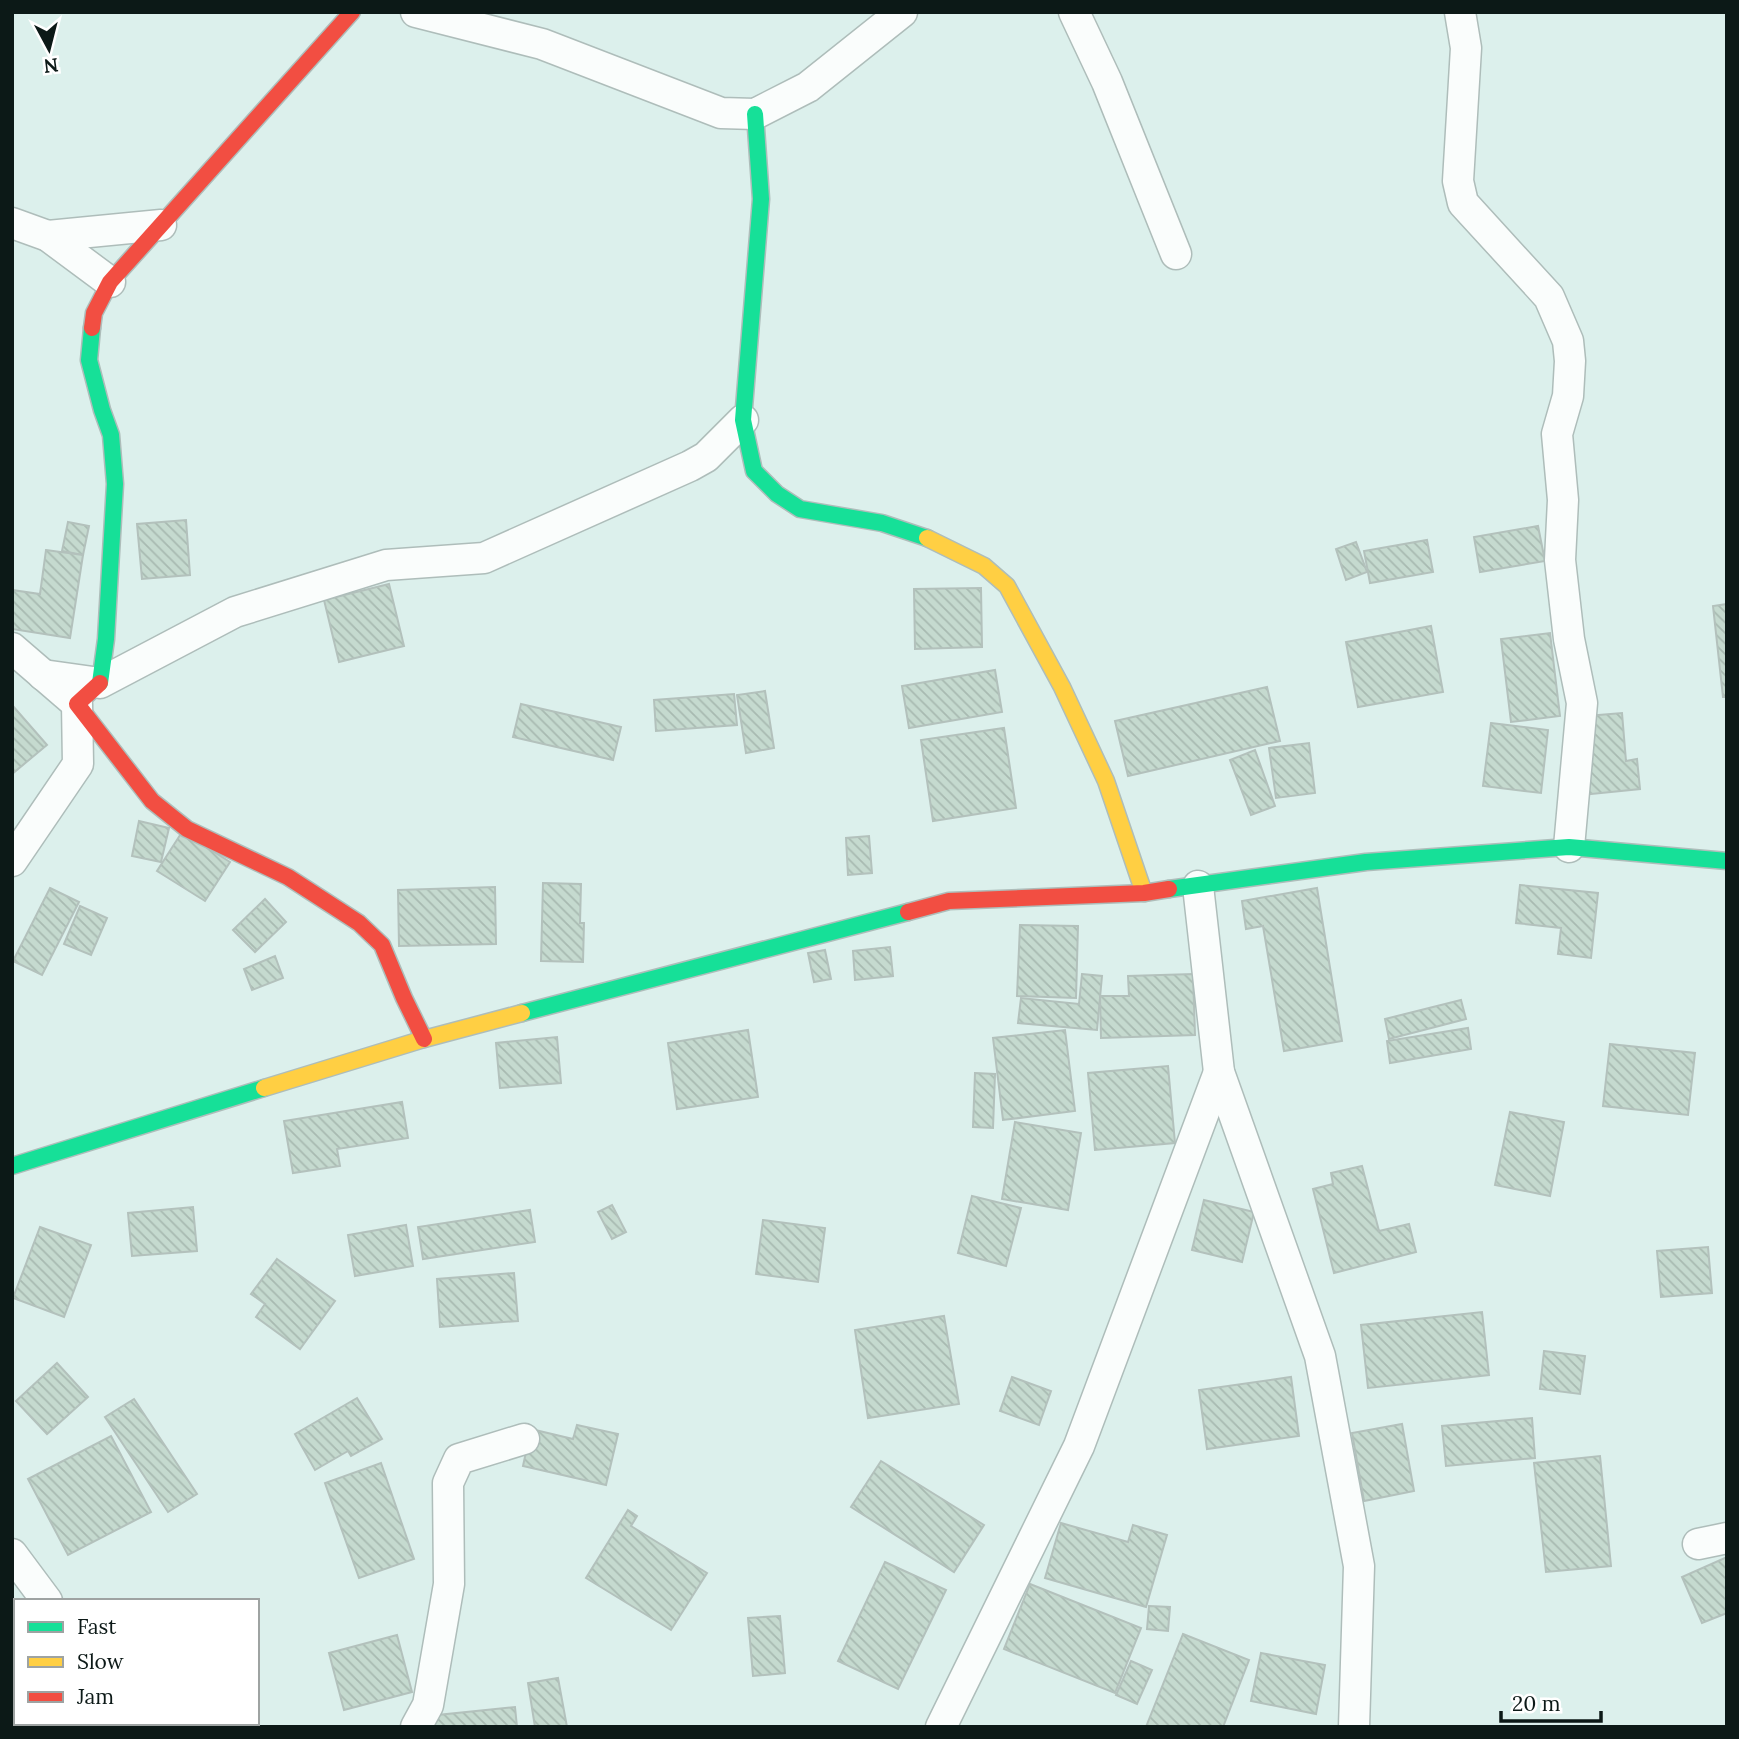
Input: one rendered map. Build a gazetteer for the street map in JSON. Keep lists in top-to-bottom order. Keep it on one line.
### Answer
{"legend":["Fast","Slow","Jam"],"scale_bar":"20 m","north":"bottom"}
